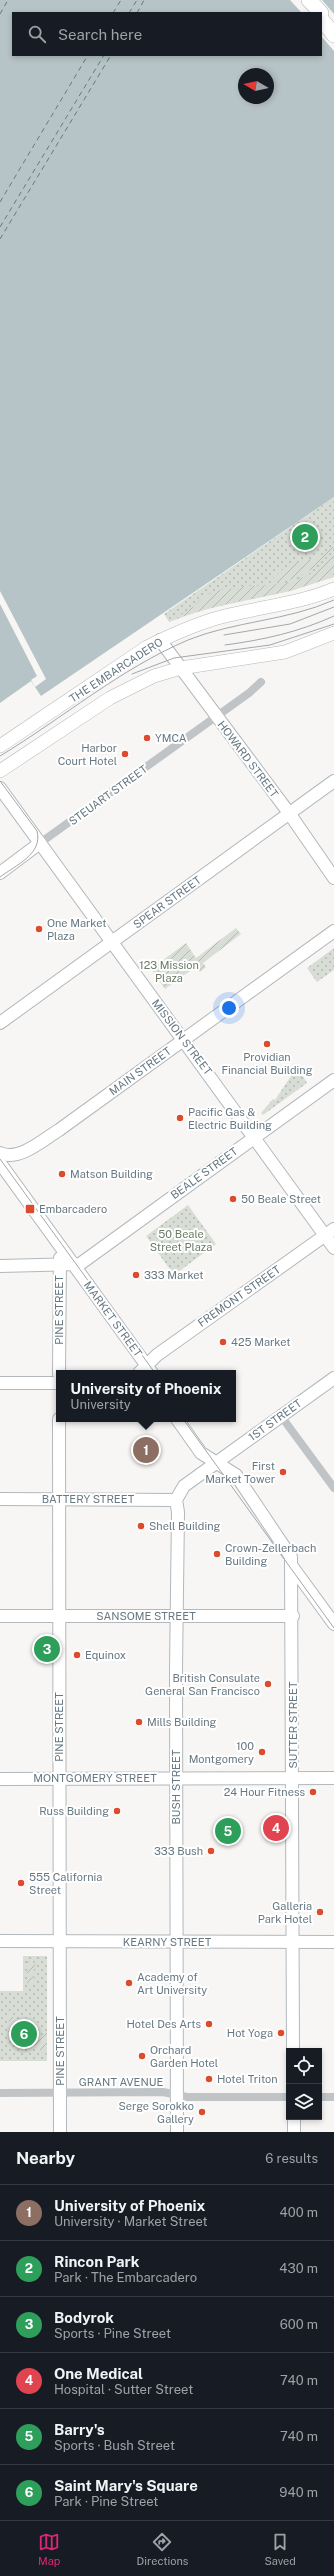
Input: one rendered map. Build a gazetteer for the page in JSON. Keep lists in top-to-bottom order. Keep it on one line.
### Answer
{"streets":{"main road":["THE EMBARCADERO"],"street":["HOWARD STREET","STEUART STREET","SPEAR STREET","MISSION STREET","MAIN STREET","BEALE STREET","FREMONT STREET","PINE STREET","MARKET STREET","1ST STREET","BATTERY STREET","SANSOME STREET","SUTTER STREET","MONTGOMERY STREET","BUSH STREET","KEARNY STREET","GRANT AVENUE"]},"crossings":[["THE EMBARCADERO","HOWARD STREET"],["HOWARD STREET","STEUART STREET"],["HOWARD STREET","SPEAR STREET"],["STEUART STREET","MISSION STREET"],["SPEAR STREET","MISSION STREET"],["MISSION STREET","MAIN STREET"],["MISSION STREET","BEALE STREET"],["MISSION STREET","FREMONT STREET"],["BEALE STREET","MARKET STREET"],["FREMONT STREET","MARKET STREET"],["PINE STREET","MARKET STREET"],["PINE STREET","BATTERY STREET"],["PINE STREET","SANSOME STREET"],["PINE STREET","MONTGOMERY STREET"],["PINE STREET","KEARNY STREET"],["PINE STREET","GRANT AVENUE"],["BATTERY STREET","BUSH STREET"],["SANSOME STREET","SUTTER STREET"],["SANSOME STREET","BUSH STREET"],["SUTTER STREET","MONTGOMERY STREET"],["SUTTER STREET","KEARNY STREET"],["MONTGOMERY STREET","BUSH STREET"],["BUSH STREET","KEARNY STREET"],["BUSH STREET","GRANT AVENUE"]],"parks":["123 Mission Plaza","50 Beale Street Plaza"],"places":{"other":["YMCA","Harbor Court Hotel","One Market Plaza","Providian Financial Building","Pacific Gas & Electric Building","Matson Building","50 Beale Street","333 Market","425 Market","First Market Tower","Shell Building","Crown-Zellerbach Building","Equinox","British Consulate General San Francisco","Mills Building","100 Montgomery","24 Hour Fitness","Russ Building","333 Bush","555 California Street","Galleria Park Hotel","Academy of Art University","Hotel Des Arts","Hot Yoga","Orchard Garden Hotel","Hotel Triton","Serge Sorokko Gallery"],"transit":["Embarcadero"]},"north":"left","page":{"search":"Search here","pins":["2","1","3","4","5","6"],"popup":["University of Phoenix","University"],"heading":["Nearby","6 results"],"list":[{"mark":"1","name":"University of Phoenix","note":"University · Market Street","value":"400 m"},{"mark":"2","name":"Rincon Park","note":"Park · The Embarcadero","value":"430 m"},{"mark":"3","name":"Bodyrok","note":"Sports · Pine Street","value":"600 m"},{"mark":"4","name":"One Medical","note":"Hospital · Sutter Street","value":"740 m"},{"mark":"5","name":"Barry's","note":"Sports · Bush Street","value":"740 m"},{"mark":"6","name":"Saint Mary's Square","note":"Park · Pine Street","value":"940 m"}],"nav":["Map","Directions","Saved"]}}
